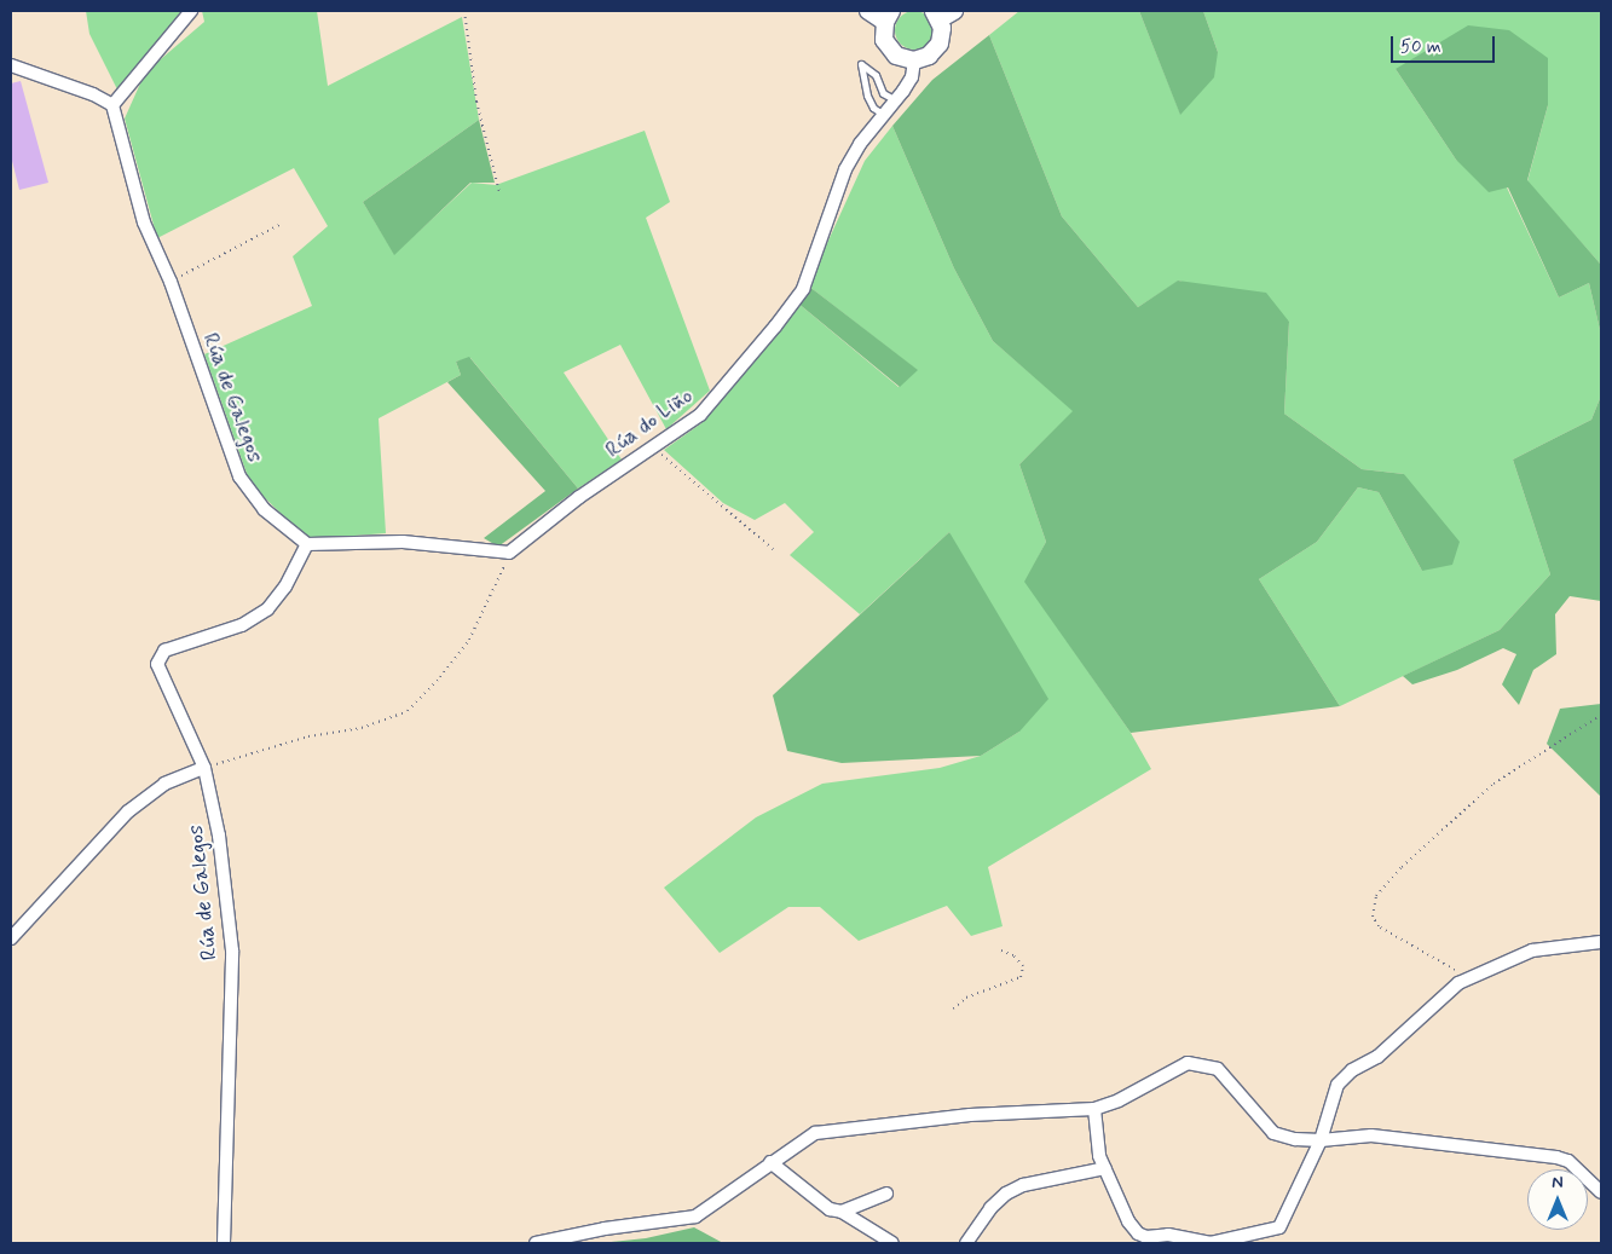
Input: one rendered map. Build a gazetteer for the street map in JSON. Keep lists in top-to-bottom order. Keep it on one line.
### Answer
{"streets":{"street":["Rúa de Galegos","Rúa do Liño"]},"scale_bar":"50 m","north":"top"}
